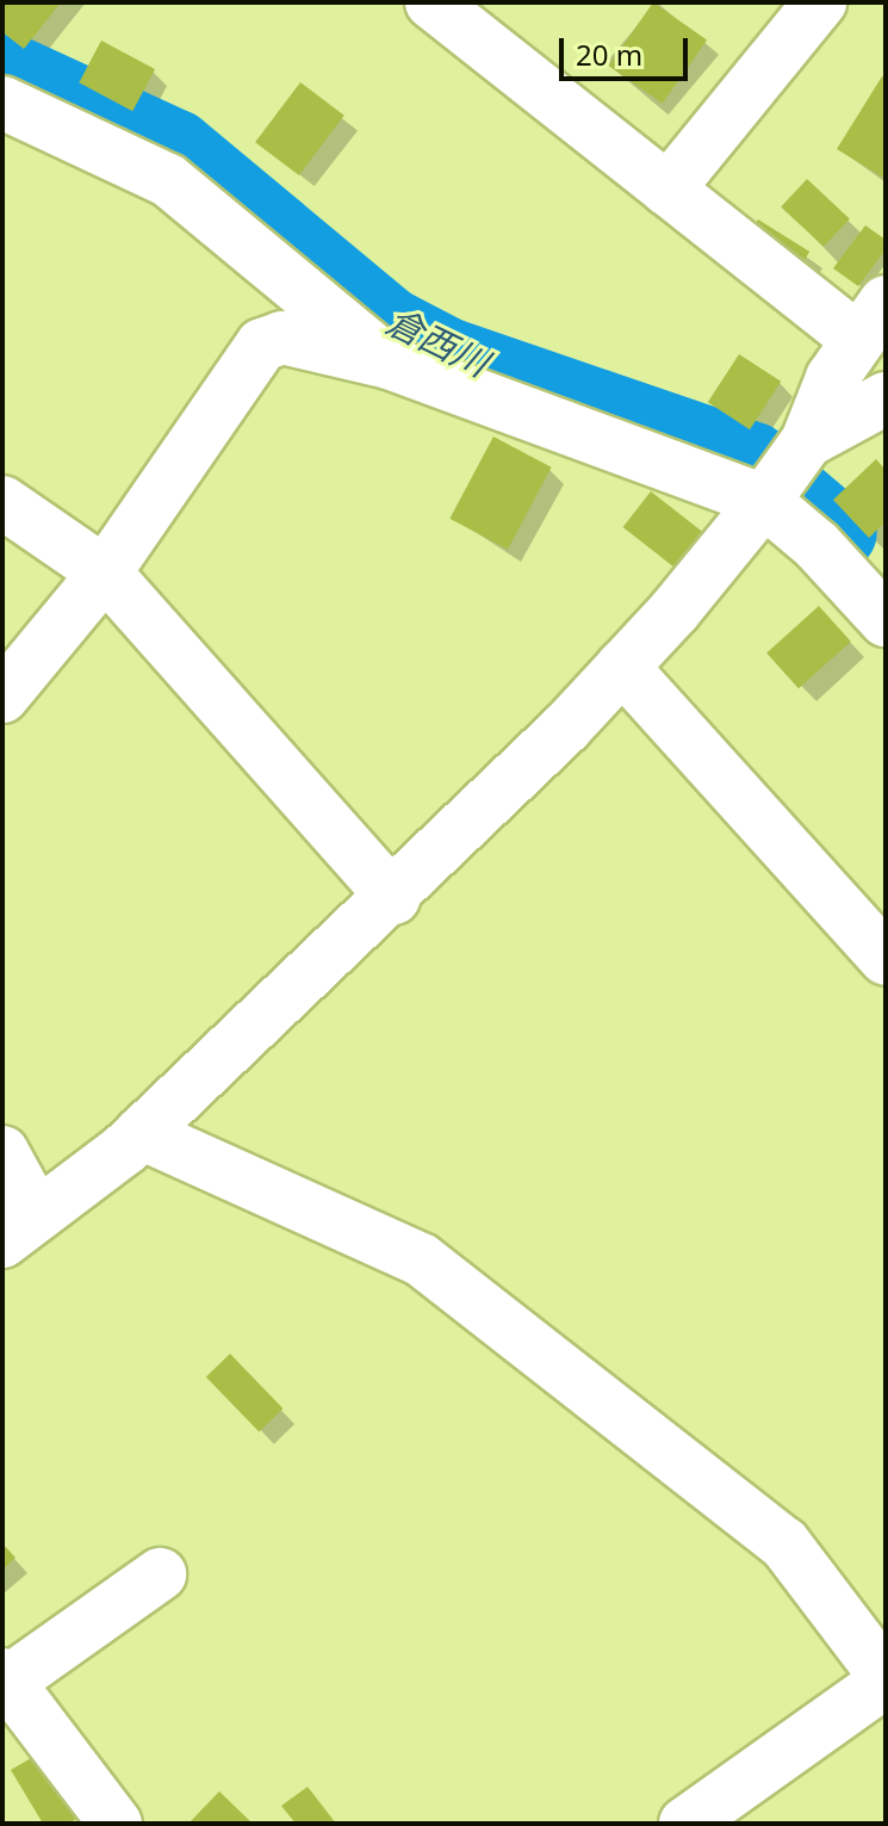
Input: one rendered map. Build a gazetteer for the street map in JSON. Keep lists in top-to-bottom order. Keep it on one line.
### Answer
{"water":["倉西川"],"scale_bar":"20 m"}
